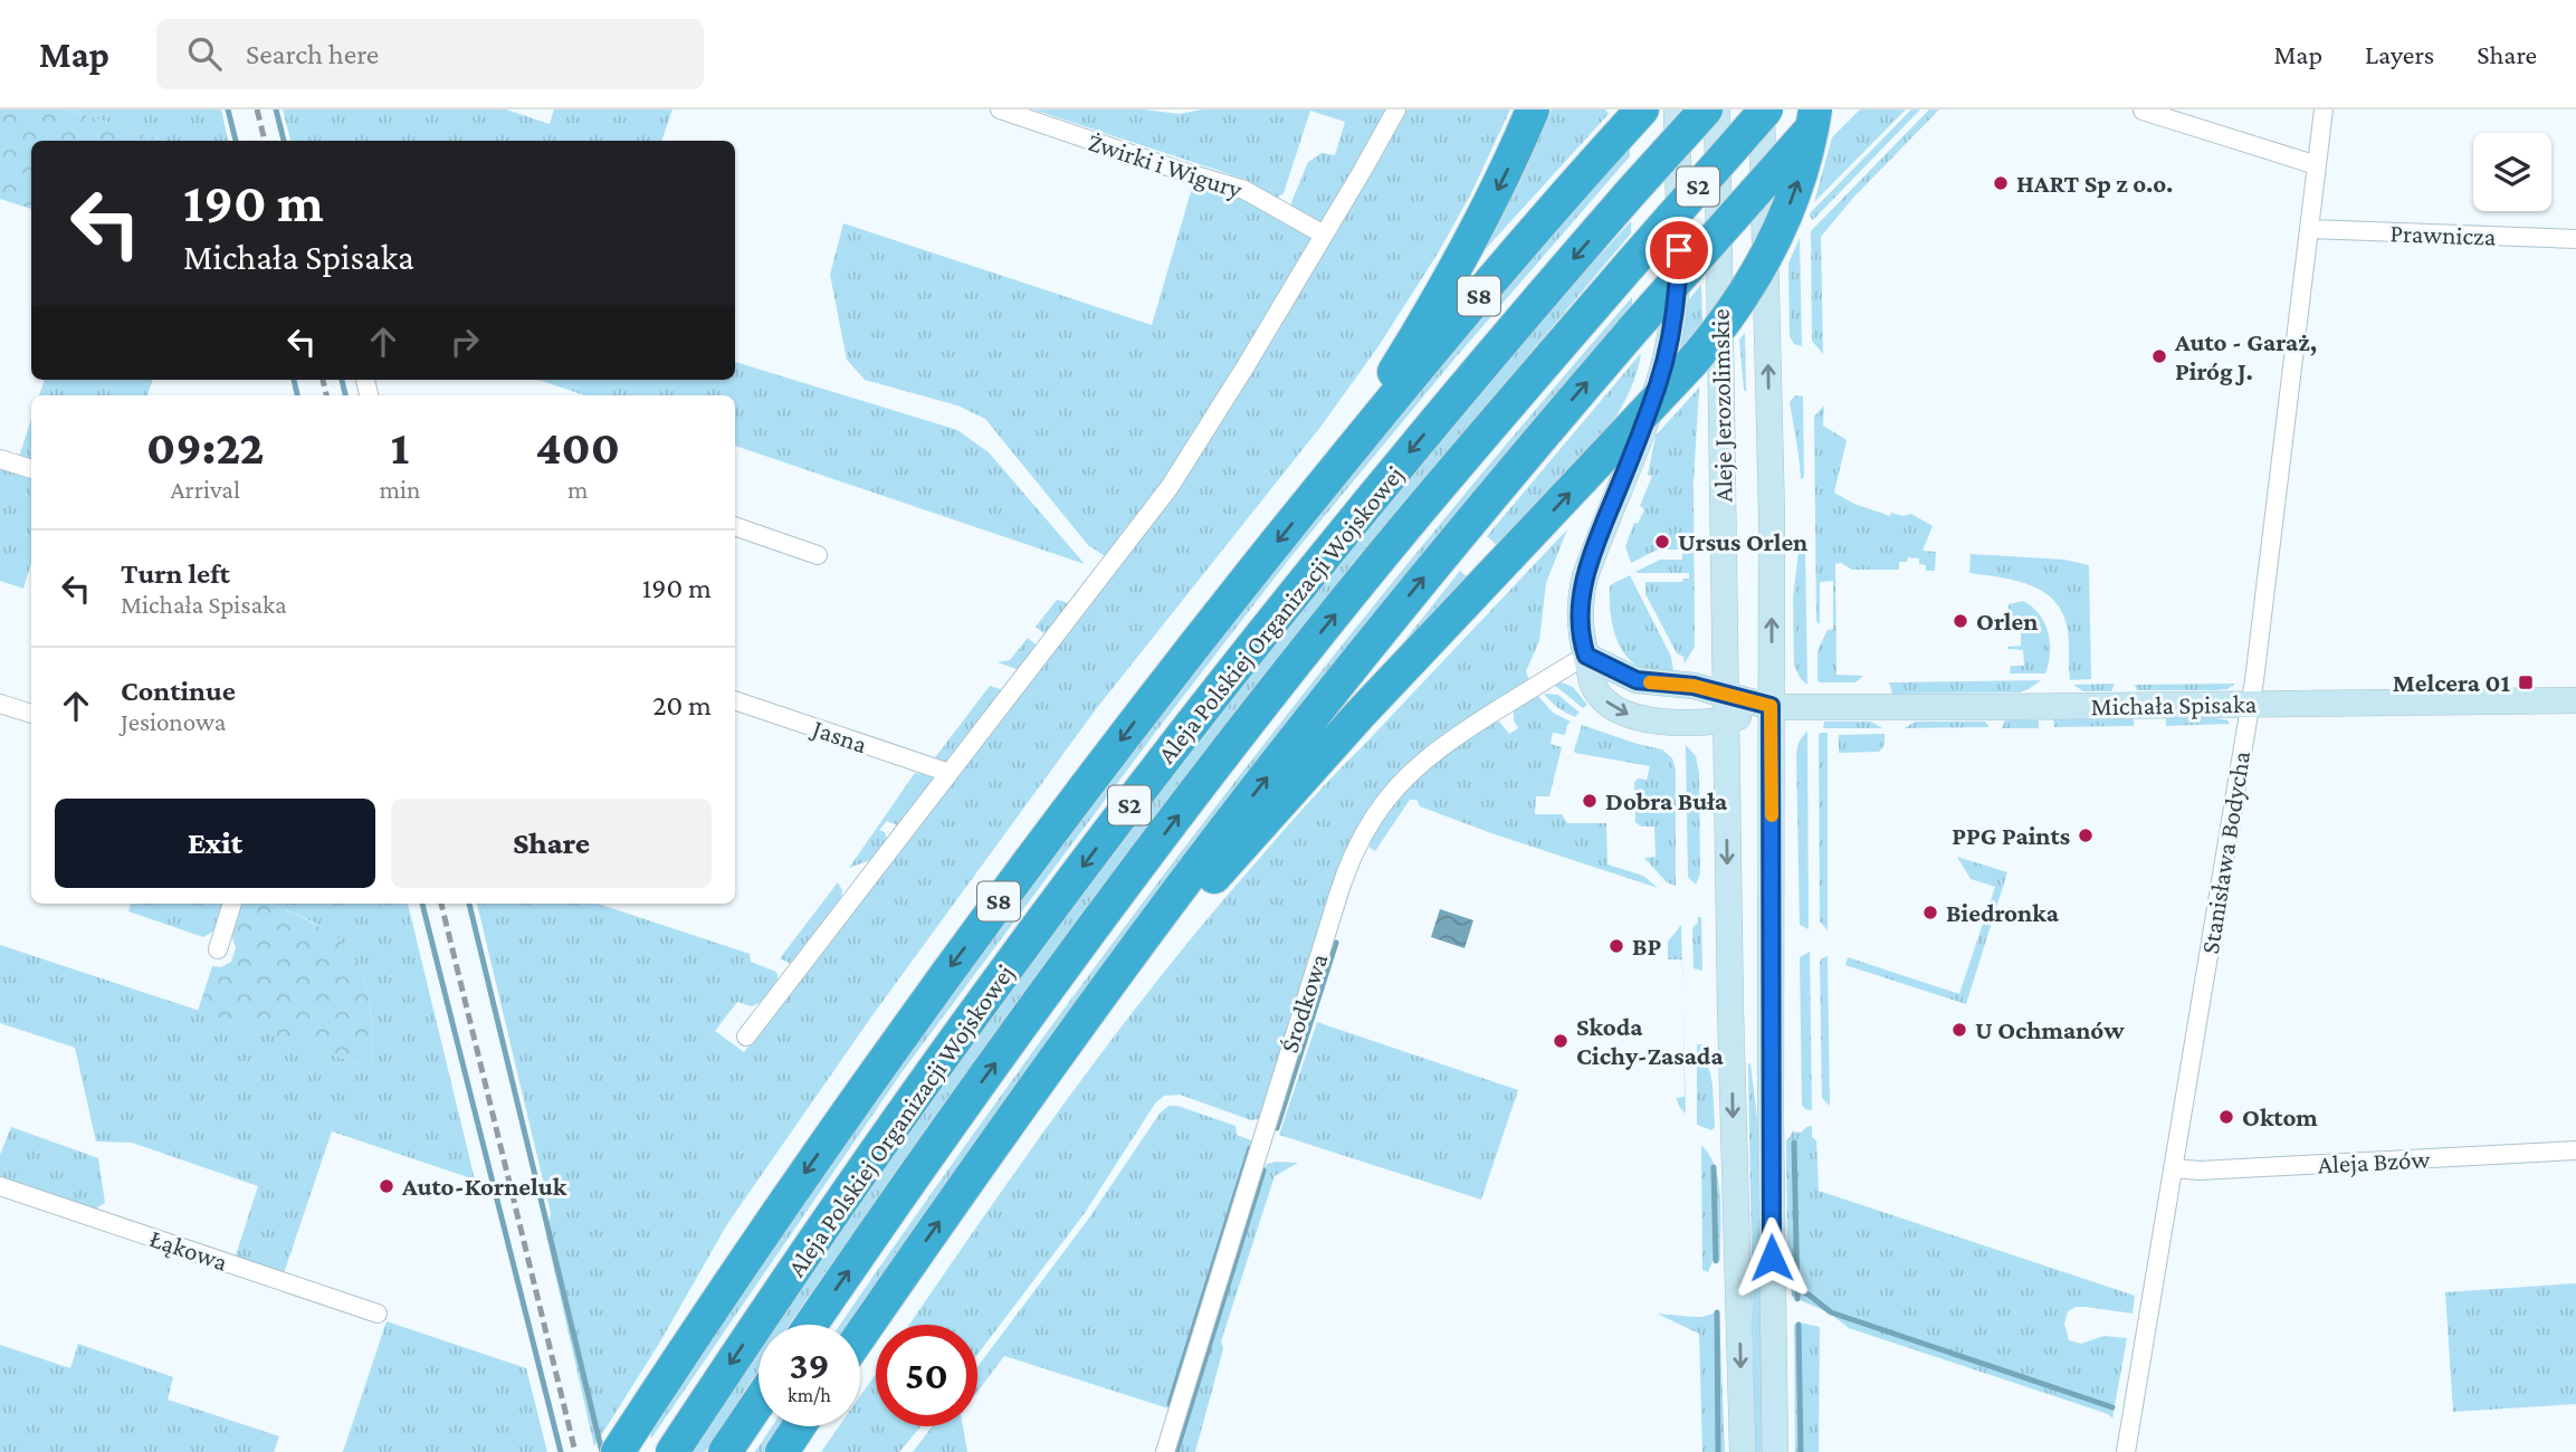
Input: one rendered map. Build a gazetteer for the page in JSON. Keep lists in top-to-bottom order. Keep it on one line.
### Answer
{"streets":{"highway":["S2","S8","Aleja Polskiej Organizacji Wojskowej"],"main road":["Aleje Jerozolimskie","Michała Spisaka"],"street":["Żwirki i Wigury","Prawnicza","Jasna","Stanisława Bodycha","Środkowa","Aleja Bzów","Łąkowa"]},"crossings":[["Prawnicza","Stanisława Bodycha"],["Aleje Jerozolimskie","Aleja Polskiej Organizacji Wojskowej"],["Aleje Jerozolimskie","Michała Spisaka"],["Michała Spisaka","Stanisława Bodycha"],["Michała Spisaka","Środkowa"],["Stanisława Bodycha","Aleja Bzów"]],"places":{"other":["HART Sp z o.o.","Auto - Garaż, Piróg J.","Ursus Orlen","Orlen","Dobra Buła","PPG Paints","Biedronka","BP","U Ochmanów","Skoda Cichy-Zasada","Oktom","Auto-Korneluk"],"transit":["Melcera 01"]},"page":{"header":"Map","search":"Search here","nav":["Map","Layers","Share"],"turn":["190 m","Michała Spisaka"],"eta":["09:22","Arrival","1","min","400","m"],"list":[{"name":"Turn left","note":"Michała Spisaka","value":"190 m"},{"name":"Continue","note":"Jesionowa","value":"20 m"}],"buttons":["Exit","Share"],"speed":"39 km/h","limit":"50"}}
